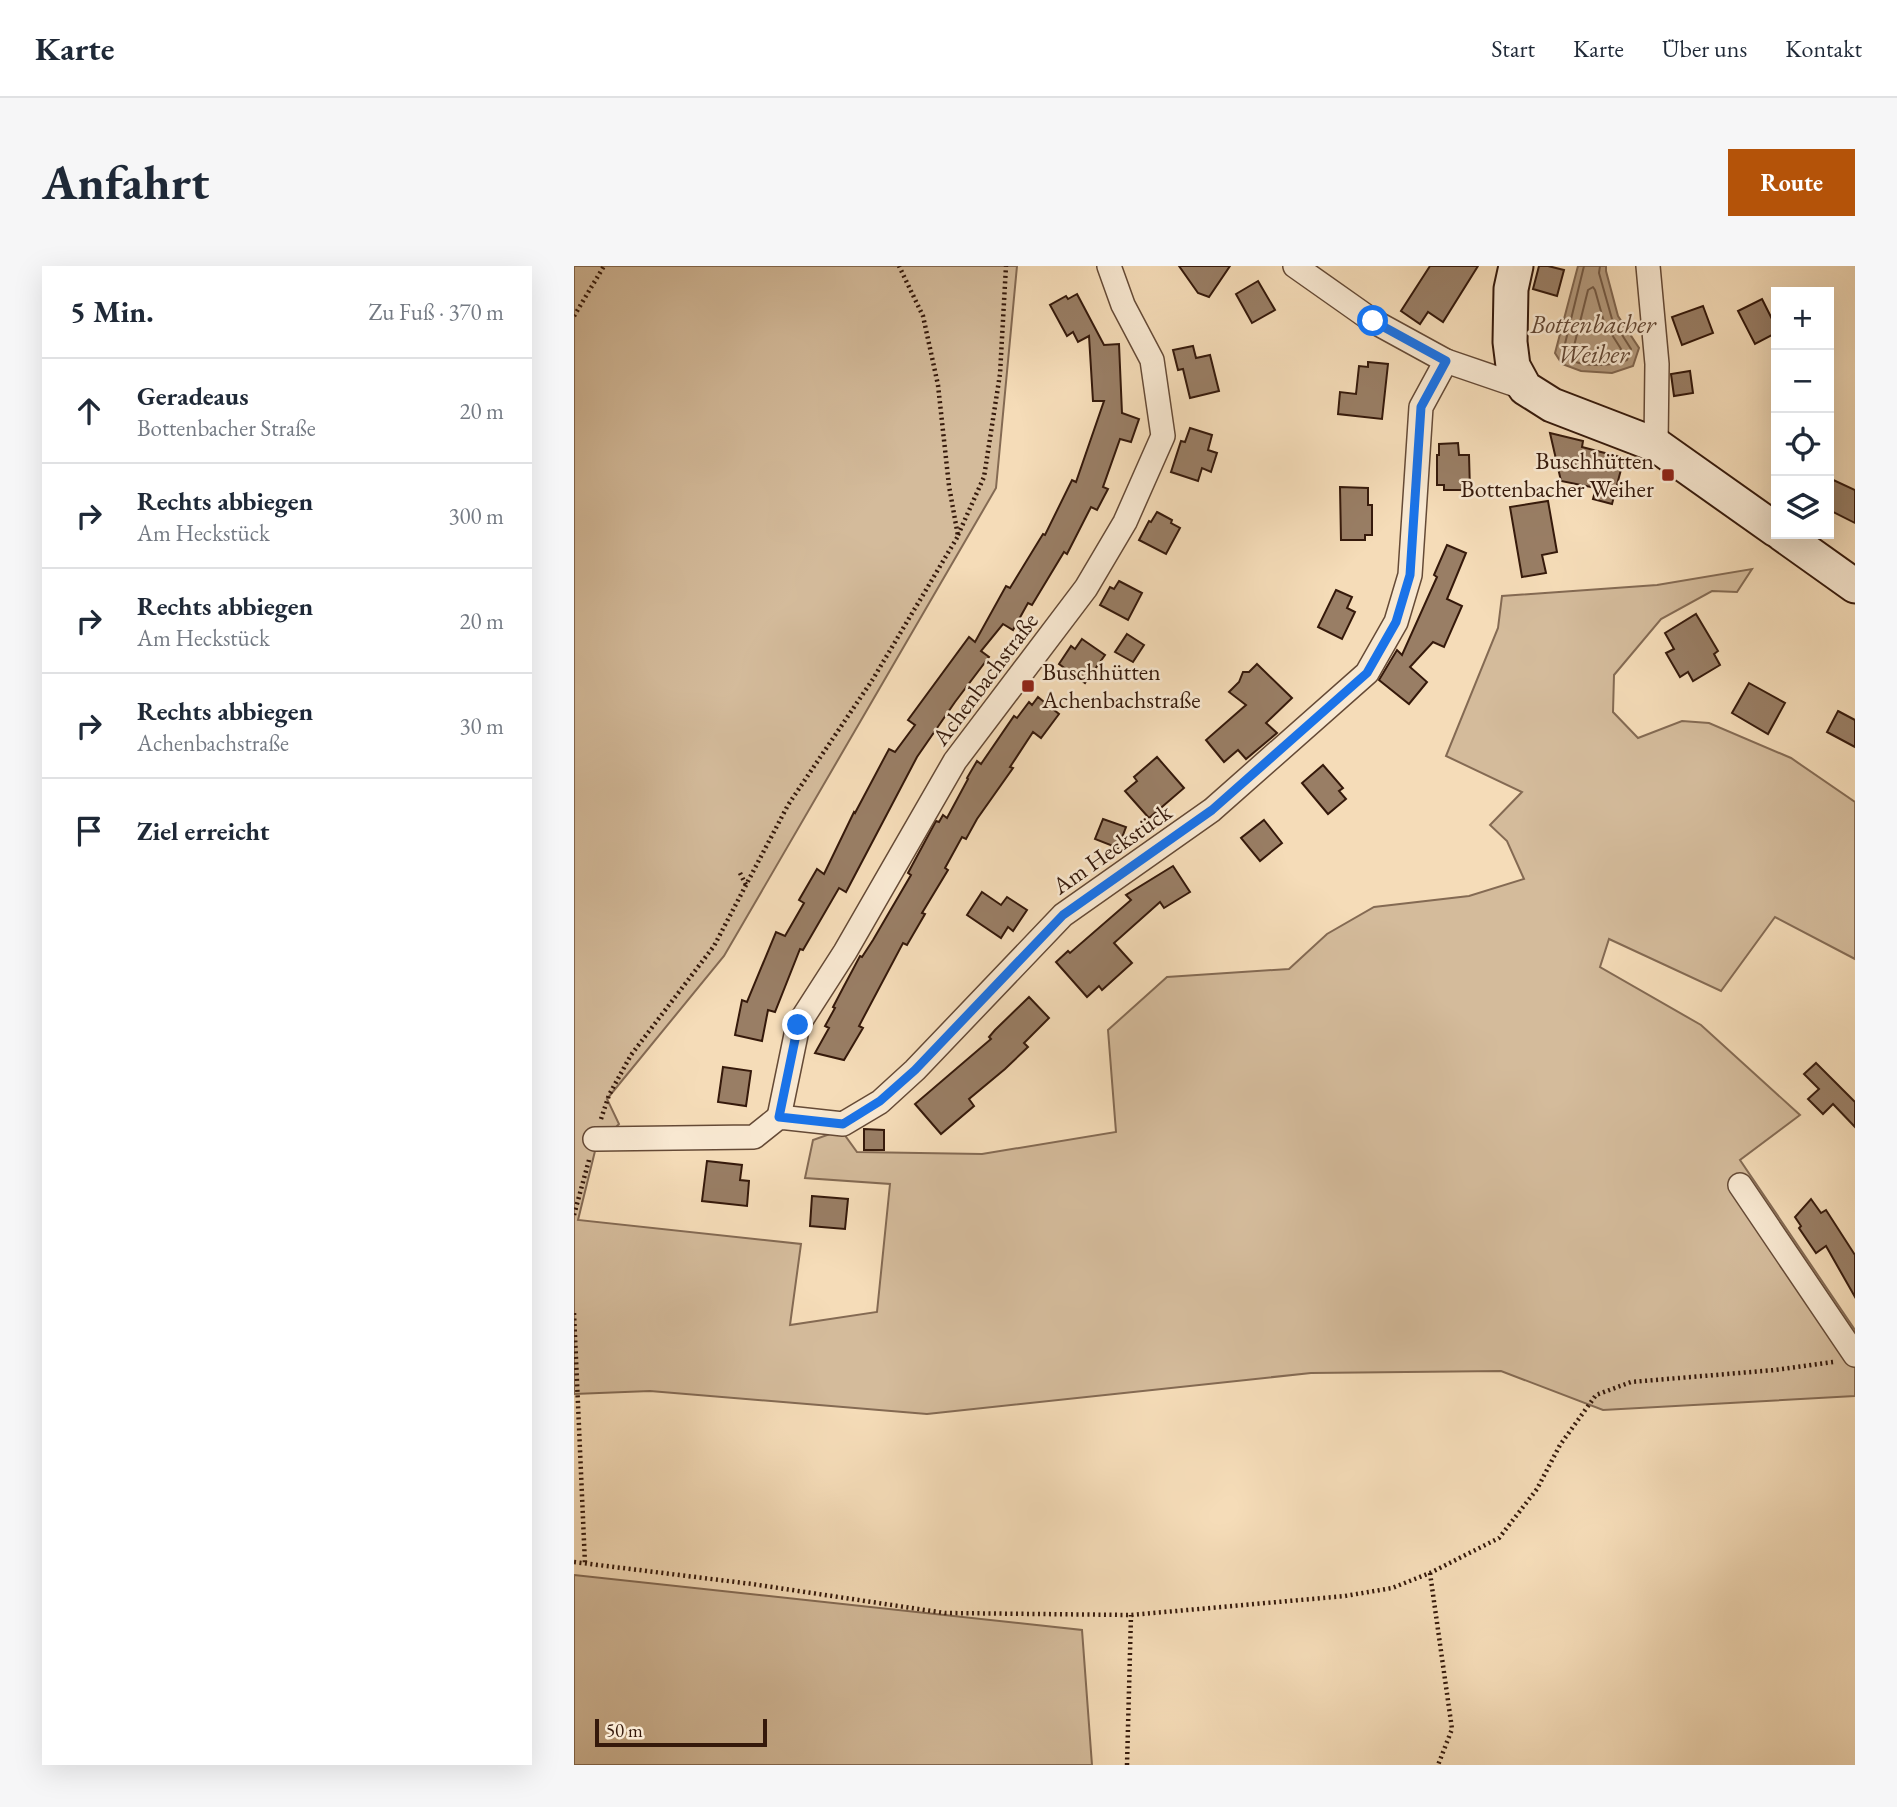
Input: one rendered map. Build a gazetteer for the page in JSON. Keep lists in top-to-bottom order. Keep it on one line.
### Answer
{"streets":{"street":["Achenbachstraße","Am Heckstück"]},"crossings":[["Achenbachstraße","Am Heckstück"]],"water":["Bottenbacher Weiher"],"places":{"transit":["Buschhütten Bottenbacher Weiher","Buschhütten Achenbachstraße"]},"scale_bar":"50 m","page":{"header":"Karte","nav":["Start","Karte","Über uns","Kontakt"],"buttons":"Route","title":"Anfahrt","heading":["5 Min.","Zu Fuß · 370 m"],"map_buttons":["+","−"],"list":[["Geradeaus","Bottenbacher Straße","20 m"],["Rechts abbiegen","Am Heckstück","300 m"],["Rechts abbiegen","Am Heckstück","20 m"],["Rechts abbiegen","Achenbachstraße","30 m"],"Ziel erreicht"],"scale":"50 m"}}
